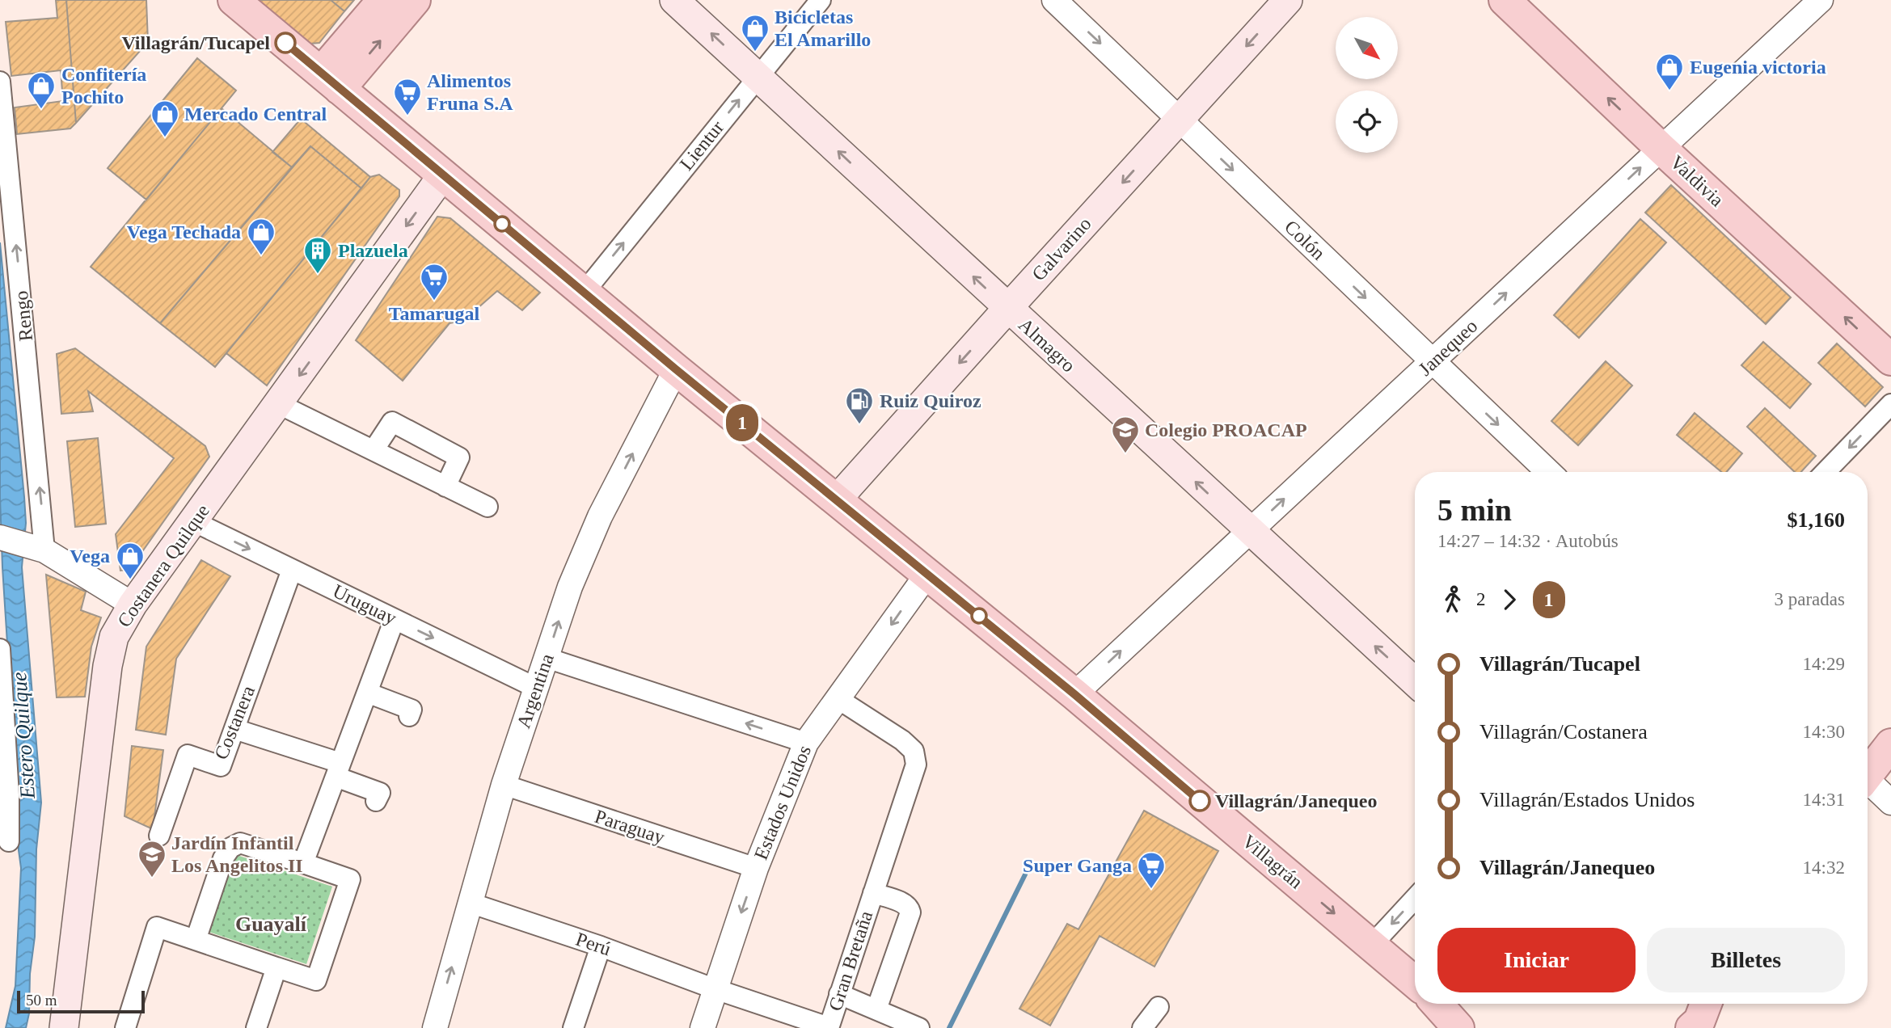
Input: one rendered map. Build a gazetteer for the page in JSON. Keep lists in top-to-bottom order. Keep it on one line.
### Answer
{"streets":{"main road":["Valdivia","Galvarino","Almagro","Costanera Quilque","Villagrán"],"street":["Lientur","Colón","Rengo","Janequeo","Uruguay","Argentina","Costanera","Estados Unidos","Paraguay","Perú","Gran Bretaña"]},"crossings":[["Lientur","Almagro"],["Lientur","Villagrán"],["Valdivia","Janequeo"],["Colón","Galvarino"],["Colón","Janequeo"],["Galvarino","Almagro"],["Galvarino","Villagrán"],["Almagro","Janequeo"],["Janequeo","Villagrán"],["Costanera Quilque","Uruguay"],["Costanera Quilque","Villagrán"],["Uruguay","Argentina"],["Uruguay","Costanera"],["Argentina","Paraguay"],["Argentina","Villagrán"],["Argentina","Perú"],["Estados Unidos","Paraguay"],["Estados Unidos","Villagrán"],["Estados Unidos","Perú"],["Estados Unidos","Gran Bretaña"],["Perú","Gran Bretaña"]],"one_way":["Lientur","Valdivia","Colón","Galvarino","Rengo","Almagro","Janequeo","Argentina","Estados Unidos"],"districts":["Guayalí"],"water":["Estero Quilque"],"places":{"other":["Villagrán/Tucapel","Villagrán/Janequeo"],"shop":["Bicicletas El Amarillo","Eugenia victoria","Confitería Pochito","Mercado Central","Vega Techada","Vega"],"supermarket":["Alimentos Fruna S.A","Tamarugal","Super Ganga"],"building":["Plazuela"],"fuel station":["Ruiz Quiroz"],"school or university":["Colegio PROACAP","Jardín Infantil Los Angelitos II"]},"lines":["bus line 1"],"scale_bar":"50 m","north":"bottom right","page":{"on_map":"1","heading":["5 min","14:27 – 14:32 · Autobús","$1,160"],"legs":["2","1","3 paradas"],"list":[{"name":"Villagrán/Tucapel","value":"14:29"},{"name":"Villagrán/Costanera","value":"14:30"},{"name":"Villagrán/Estados Unidos","value":"14:31"},{"name":"Villagrán/Janequeo","value":"14:32"}],"buttons":["Iniciar","Billetes"],"scale":"50 m"}}
